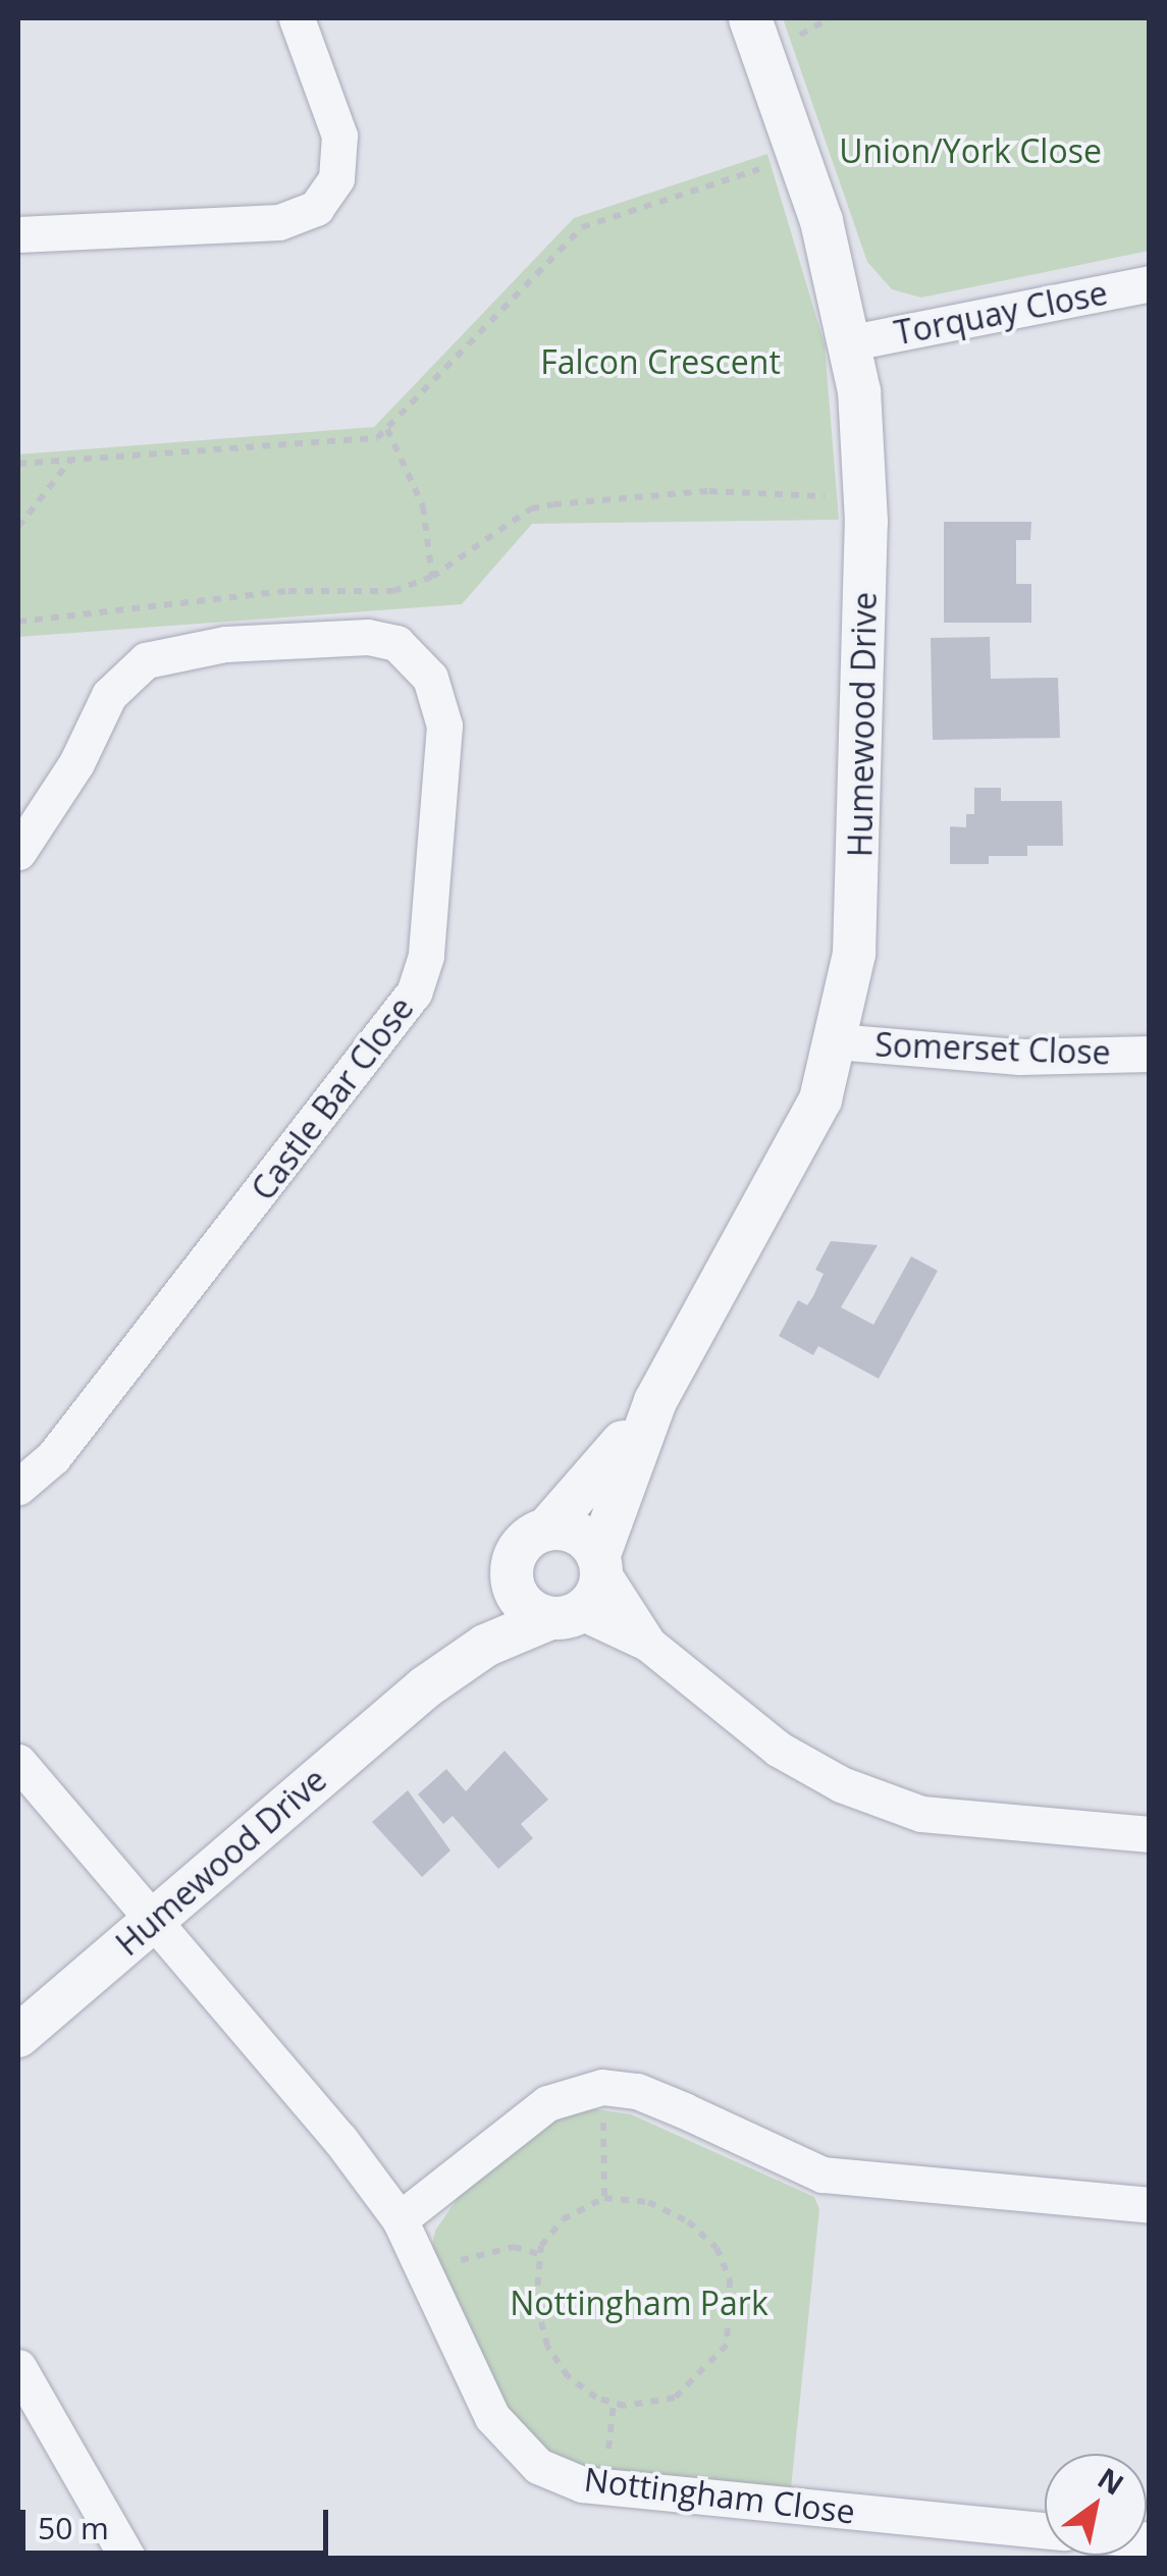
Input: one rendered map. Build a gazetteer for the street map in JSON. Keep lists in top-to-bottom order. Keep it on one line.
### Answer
{"streets":{"street":["Torquay Close","Humewood Drive","Somerset Close","Castle Bar Close","Nottingham Close"]},"crossings":[["Torquay Close","Humewood Drive"],["Humewood Drive","Somerset Close"],["Humewood Drive","Nottingham Close"]],"parks":["Union/York Close","Falcon Crescent","Nottingham Park"],"scale_bar":"50 m","north":"top right"}
